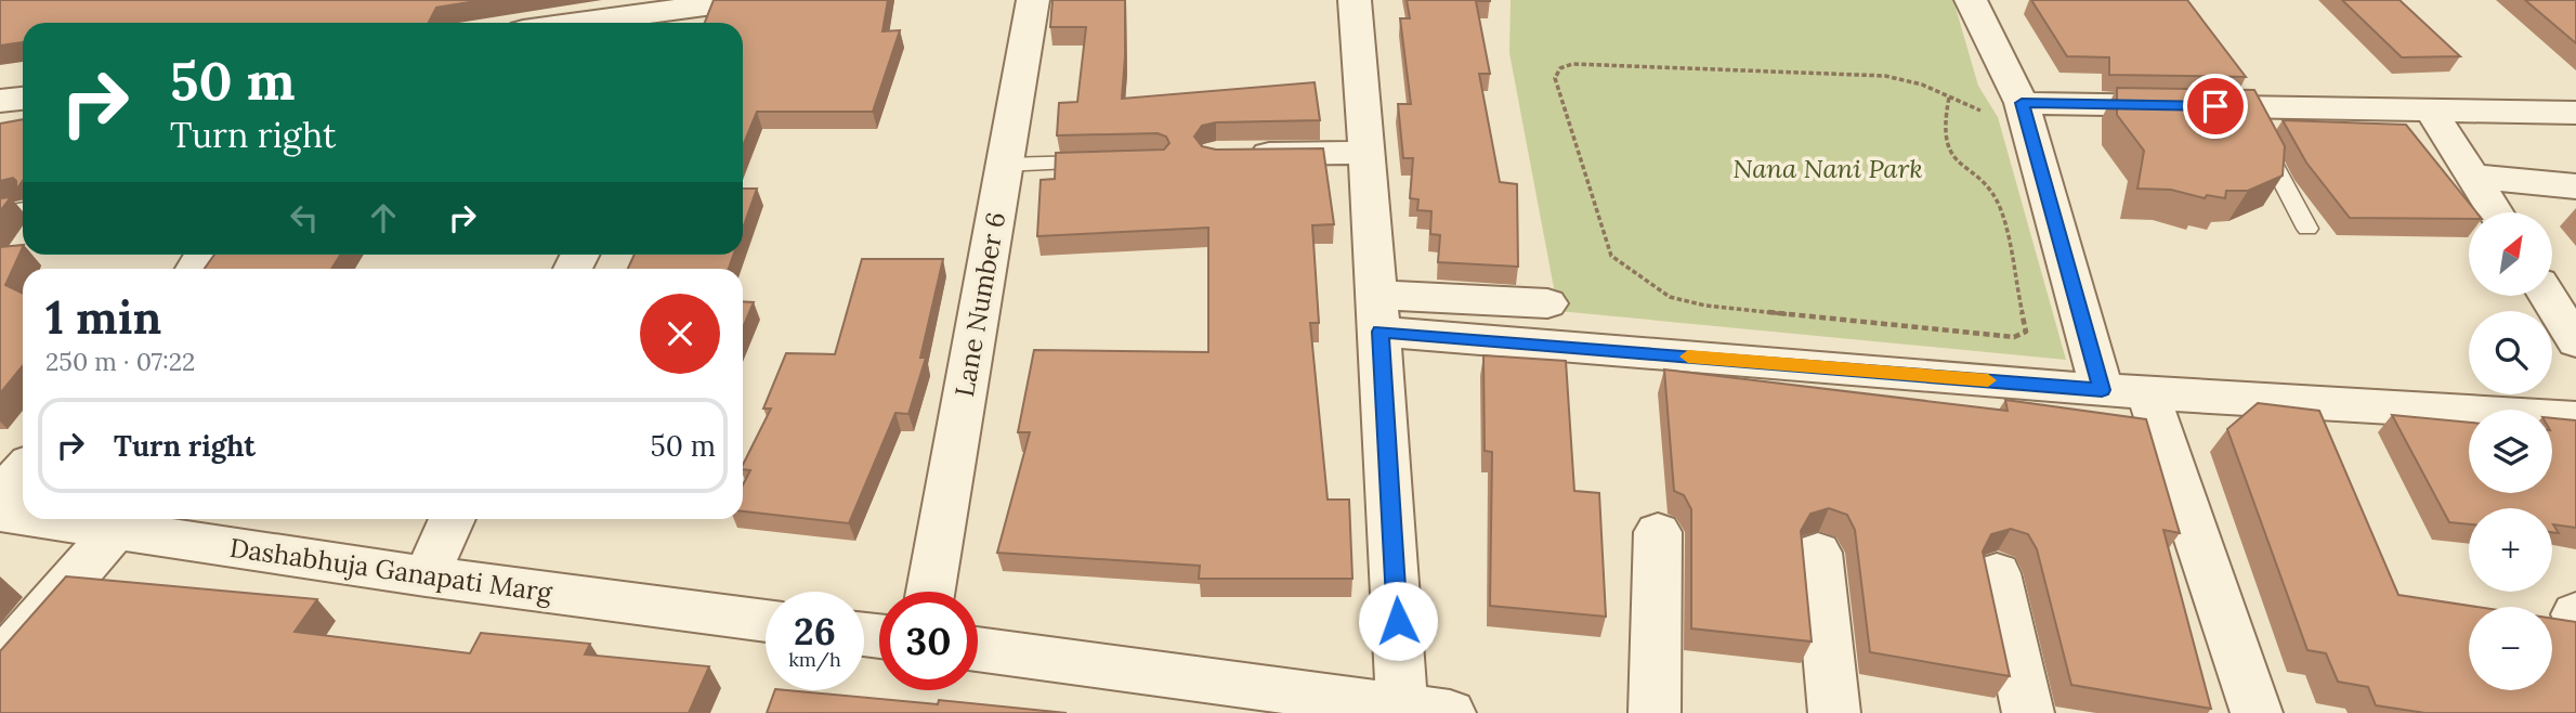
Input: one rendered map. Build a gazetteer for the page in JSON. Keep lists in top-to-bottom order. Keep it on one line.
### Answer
{"streets":{"street":["Lane Number 6","Dashabhuja Ganapati Marg"]},"parks":["Nana Nani Park"],"north":"top right","page":{"turn":["50 m","Turn right"],"map_buttons":["+","−"],"heading":["1 min","250 m · 07:22"],"list":[{"name":"Turn right","value":"50 m"}],"speed":"26 km/h","limit":"30"}}
